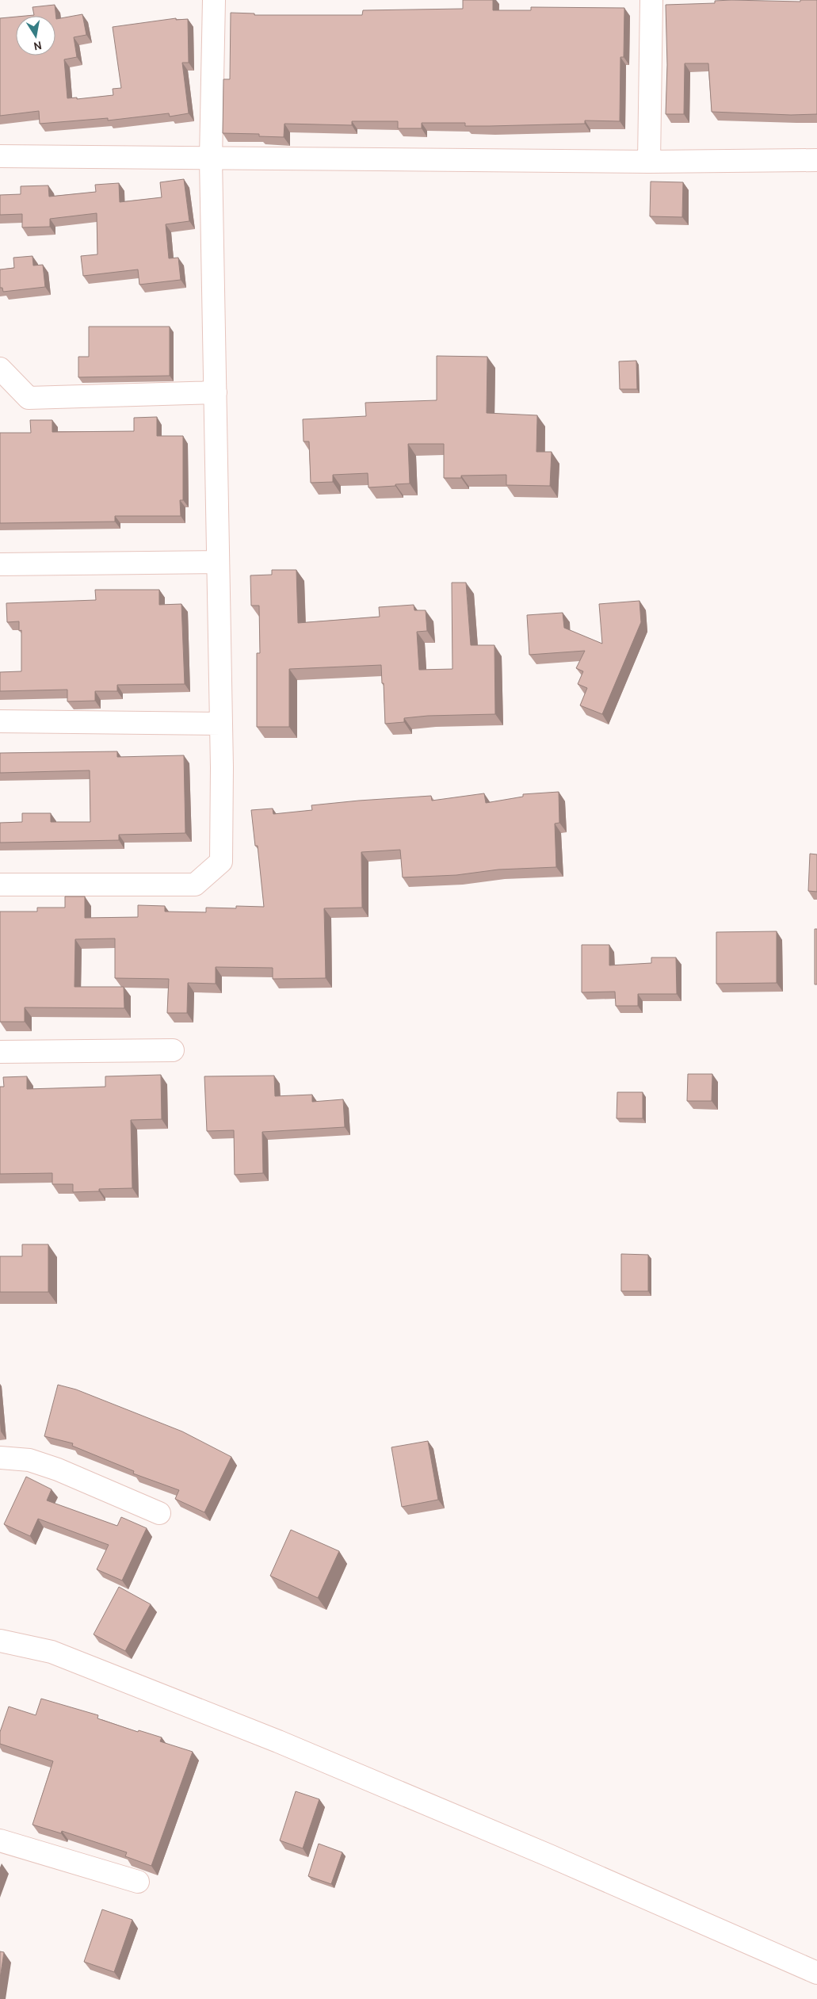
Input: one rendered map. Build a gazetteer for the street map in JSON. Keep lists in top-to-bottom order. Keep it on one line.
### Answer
{"north":"bottom"}
